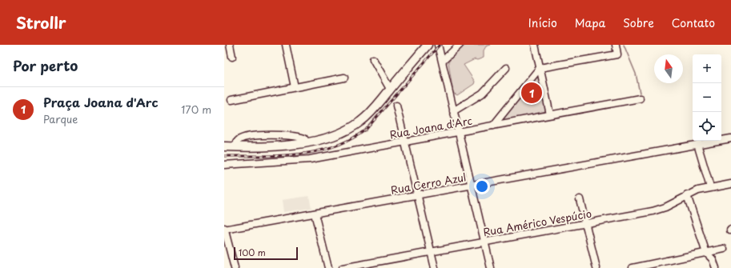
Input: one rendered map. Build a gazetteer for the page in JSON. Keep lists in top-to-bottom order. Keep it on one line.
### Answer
{"streets":{"street":["Rua Joana d'Arc","Rua Cerro Azul","Rua Américo Vespúcio"]},"scale_bar":"100 m","north":"top","page":{"header":"Strollr","nav":["Início","Mapa","Sobre","Contato"],"heading":"Por perto","map_buttons":["+","−"],"pins":"1","list":[{"mark":"1","name":"Praça Joana d'Arc","note":"Parque","value":"170 m"}],"scale":"100 m"}}
